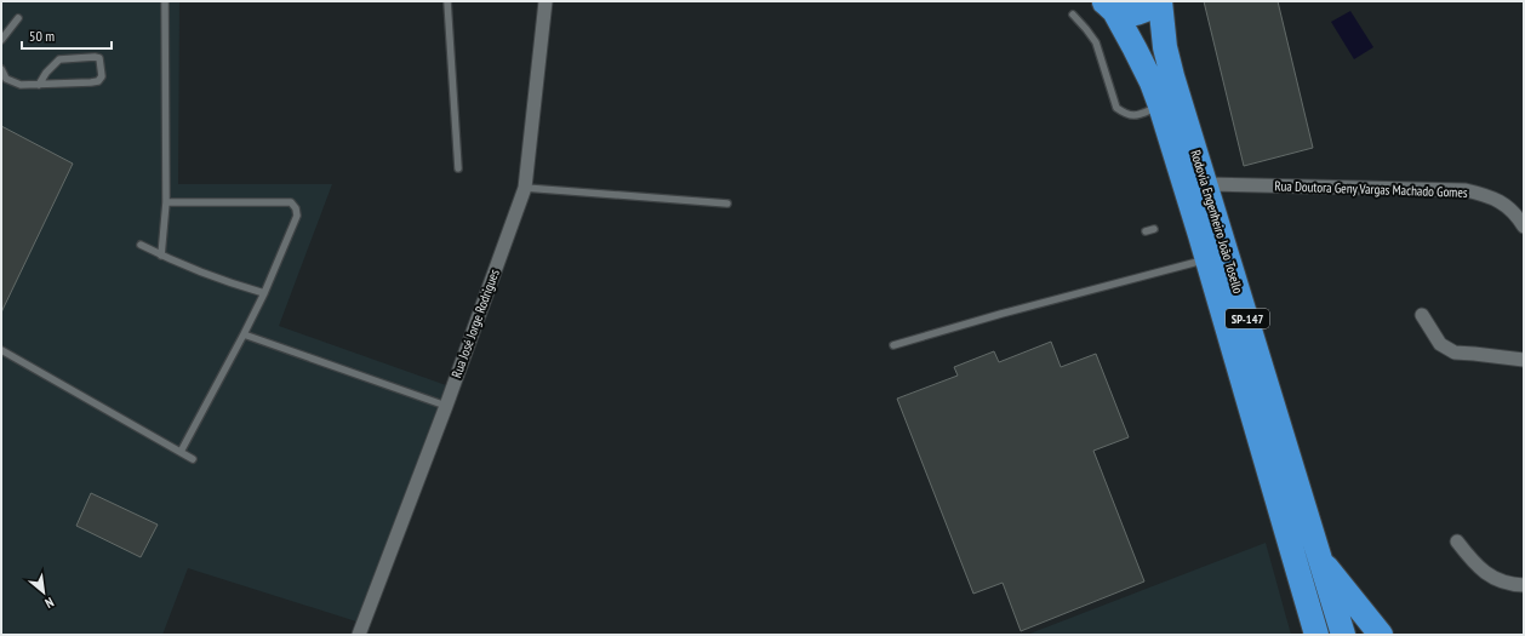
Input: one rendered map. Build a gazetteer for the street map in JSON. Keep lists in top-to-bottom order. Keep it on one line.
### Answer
{"streets":{"highway":["Rodovia Engenheiro João Tosello","SP-147"],"street":["Rua Doutora Geny Vargas Machado Gomes","Rua José Jorge Rodrigues"]},"crossings":[["Rua Doutora Geny Vargas Machado Gomes","Rodovia Engenheiro João Tosello"]],"scale_bar":"50 m","north":"bottom right"}
